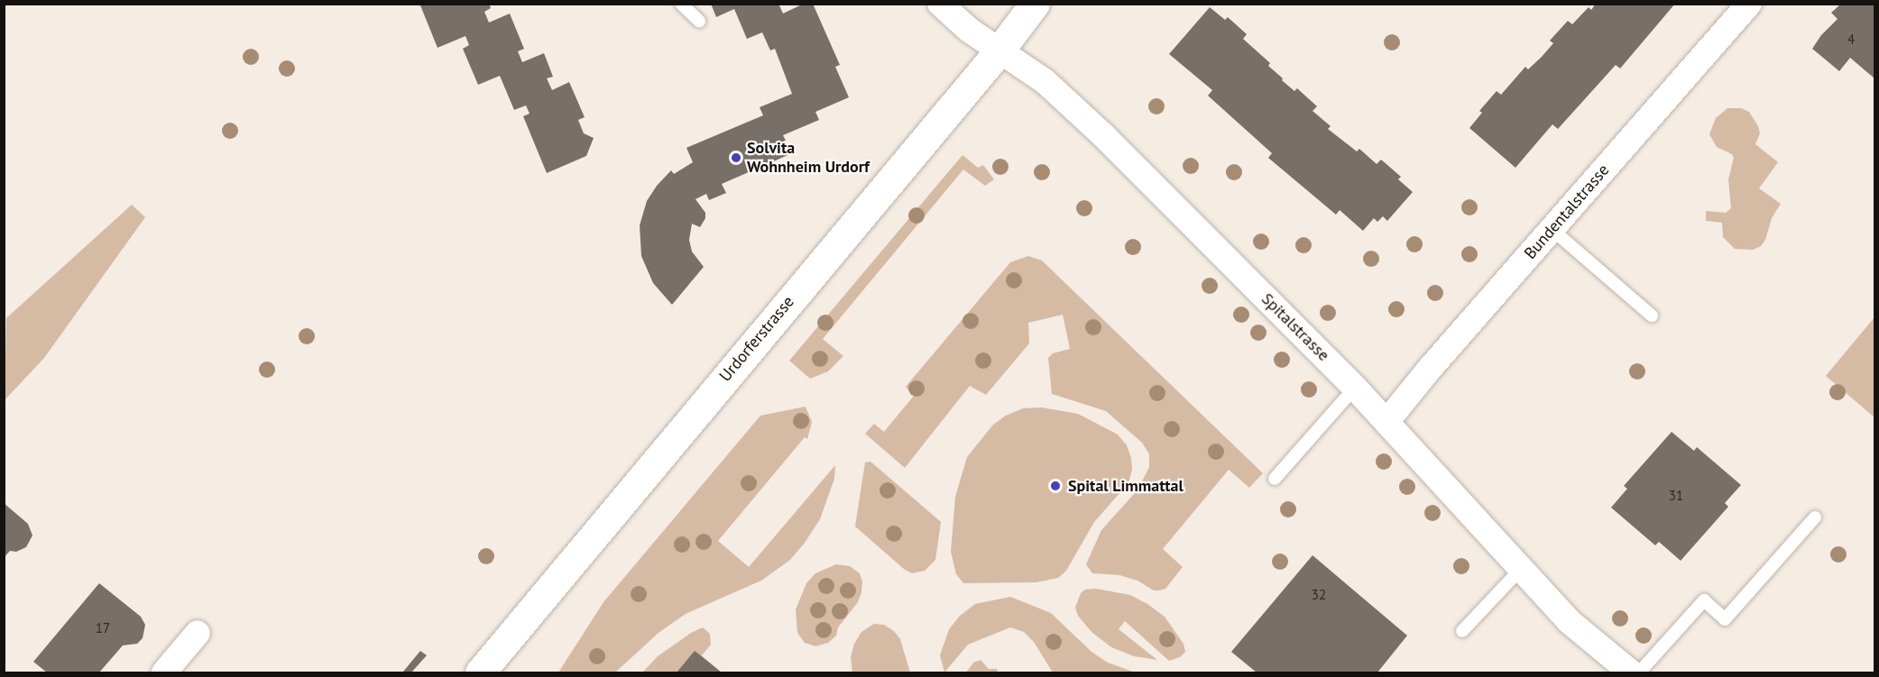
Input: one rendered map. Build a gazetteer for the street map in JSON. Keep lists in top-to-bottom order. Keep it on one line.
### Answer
{"streets":{"main road":["Urdorferstrasse"],"street":["Bundentalstrasse","Spitalstrasse"]},"crossings":[["Bundentalstrasse","Spitalstrasse"],["Spitalstrasse","Urdorferstrasse"]],"places":["Solvita Wohnheim Urdorf","Spital Limmattal"],"house_numbers":["4","31","32","17"]}
